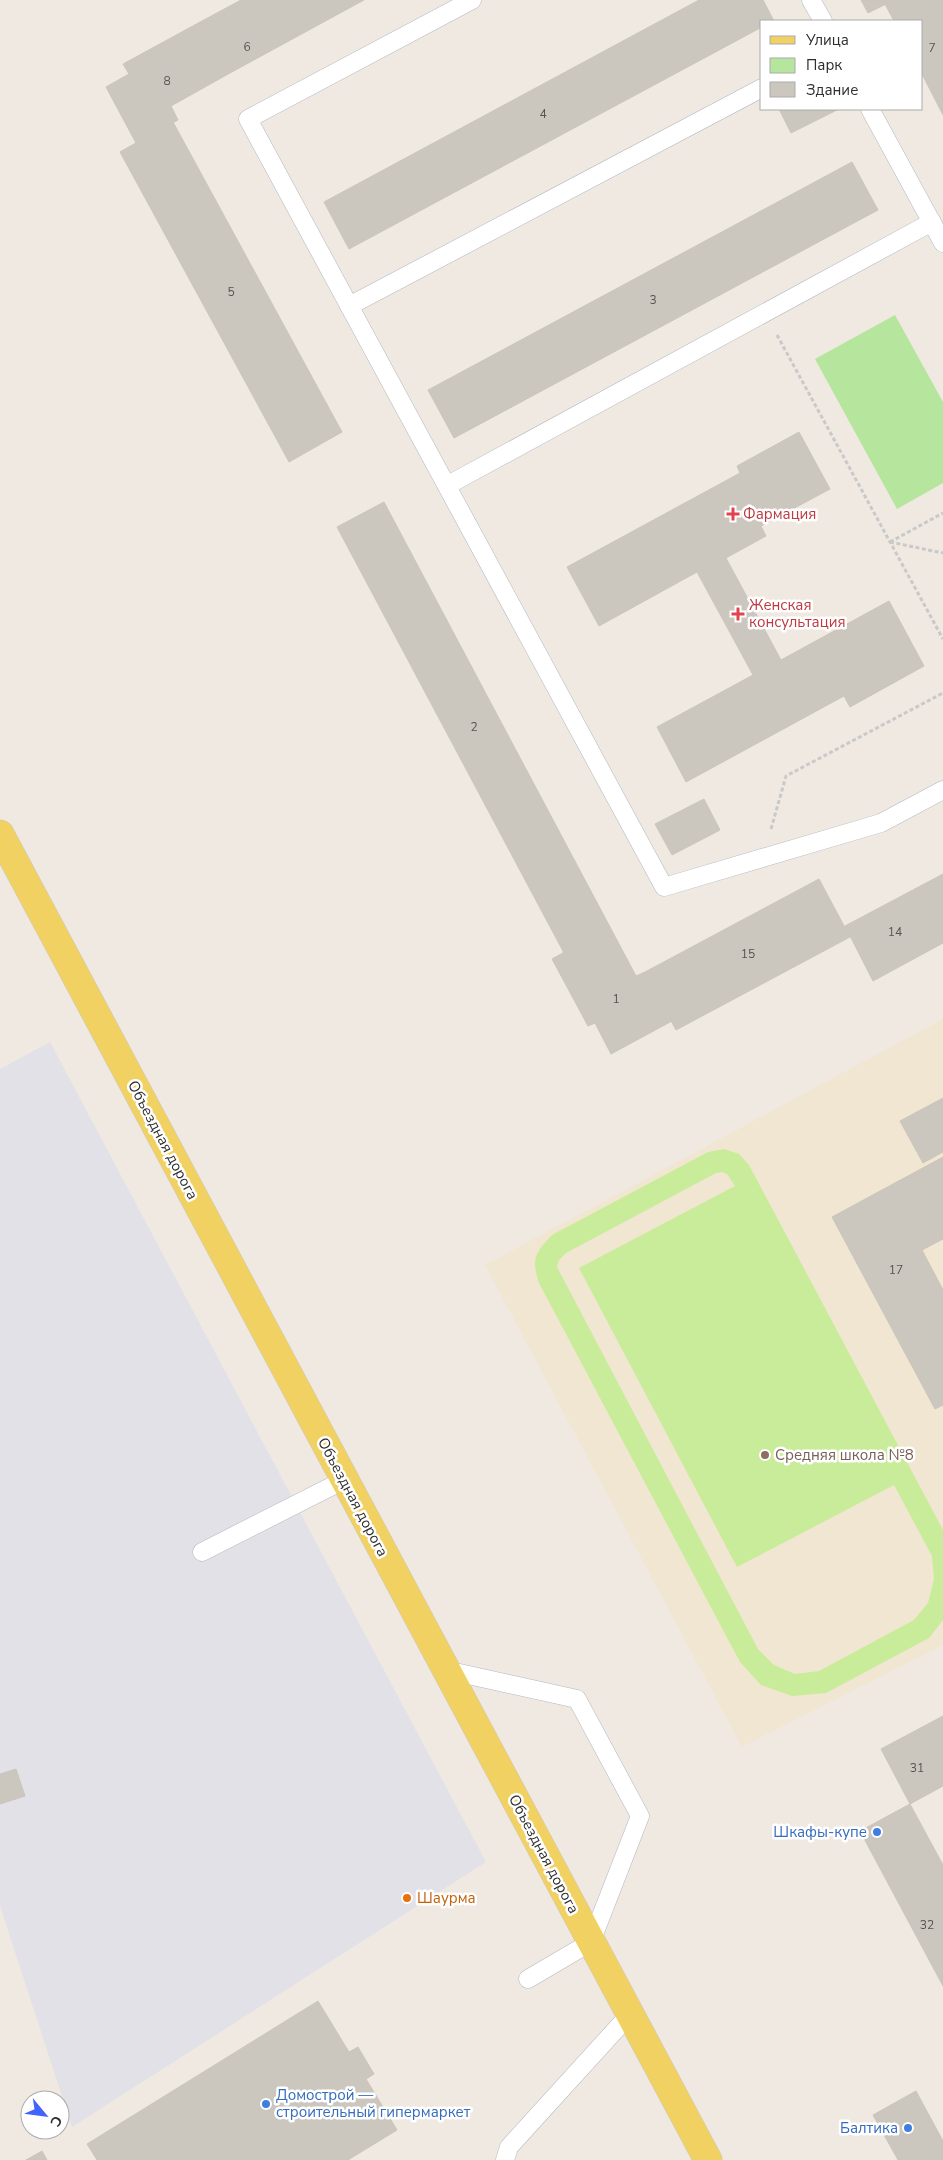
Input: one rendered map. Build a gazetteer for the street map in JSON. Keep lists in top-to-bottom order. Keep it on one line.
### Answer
{"streets":{"main road":["Объездная дорога"]},"places":{"health":["Фармация","Женская консультация"],"other":["Средняя школа №8","Шкафы-купе","Шаурма","Домострой — строительный гипермаркет","Балтика"]},"house_numbers":["6","7","8","4","5","3","2","14","15","1","17","31","32"],"legend":["Улица","Парк","Здание"],"north":"bottom right"}
